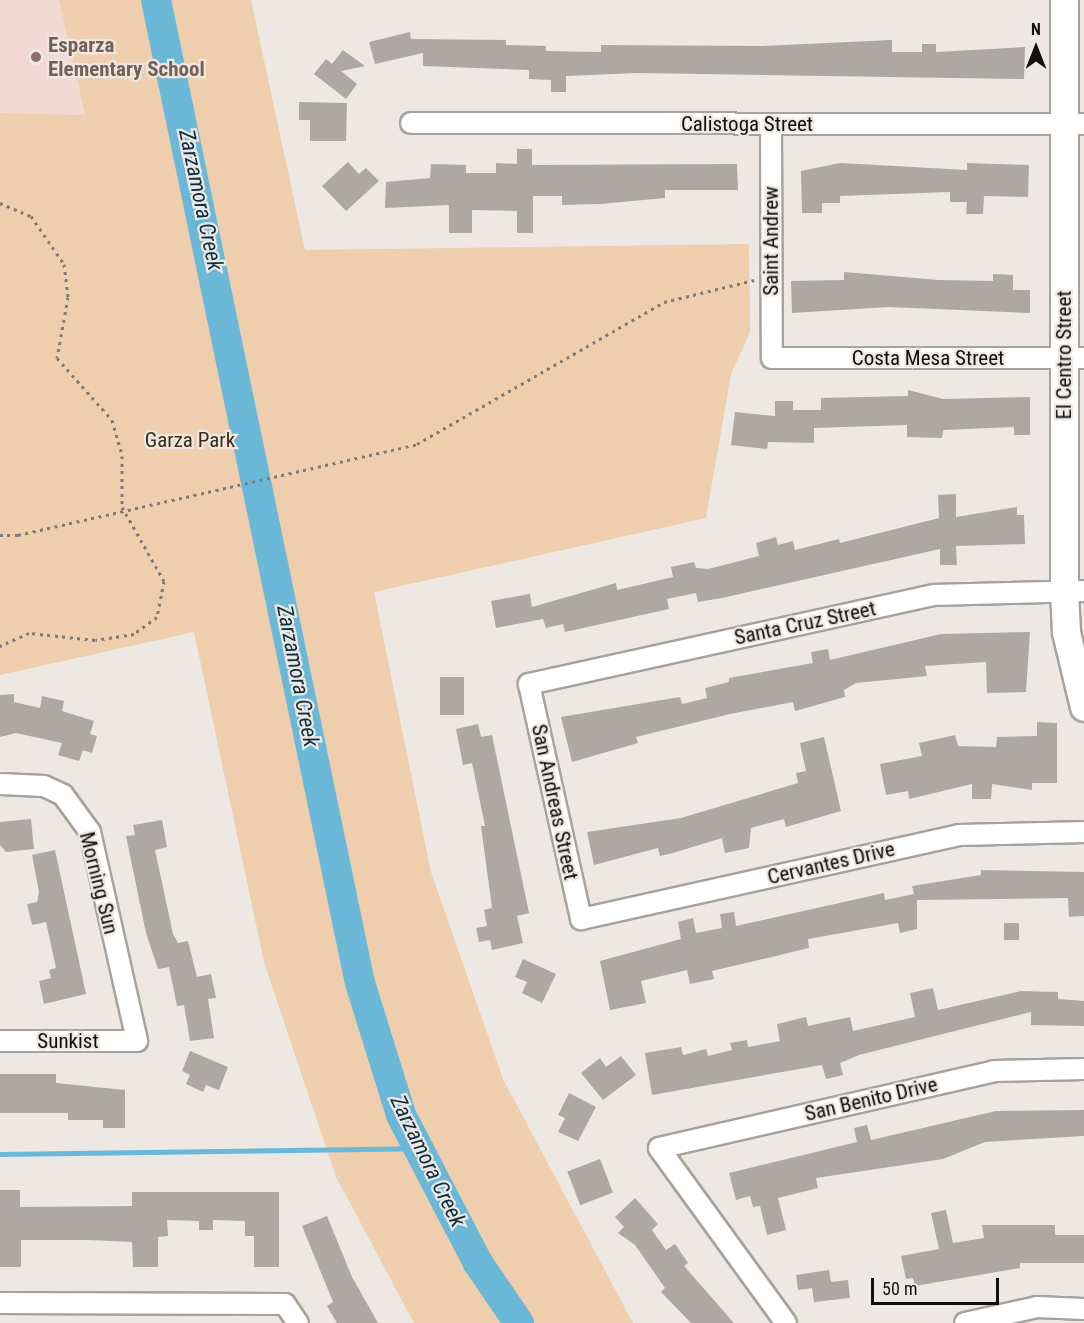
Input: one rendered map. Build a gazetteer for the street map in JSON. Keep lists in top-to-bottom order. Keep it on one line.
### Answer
{"streets":{"street":["Calistoga Street","Saint Andrew","El Centro Street","Costa Mesa Street","Santa Cruz Street","San Andreas Street","Cervantes Drive","Morning Sun","Sunkist","San Benito Drive"]},"crossings":[["Calistoga Street","Saint Andrew"],["Calistoga Street","El Centro Street"],["Saint Andrew","Costa Mesa Street"],["El Centro Street","Costa Mesa Street"],["El Centro Street","Santa Cruz Street"],["Santa Cruz Street","San Andreas Street"],["San Andreas Street","Cervantes Drive"],["Morning Sun","Sunkist"]],"water":["Zarzamora Creek"],"parks":["Garza Park"],"places":["Esparza Elementary School"],"scale_bar":"50 m","north":"top"}
